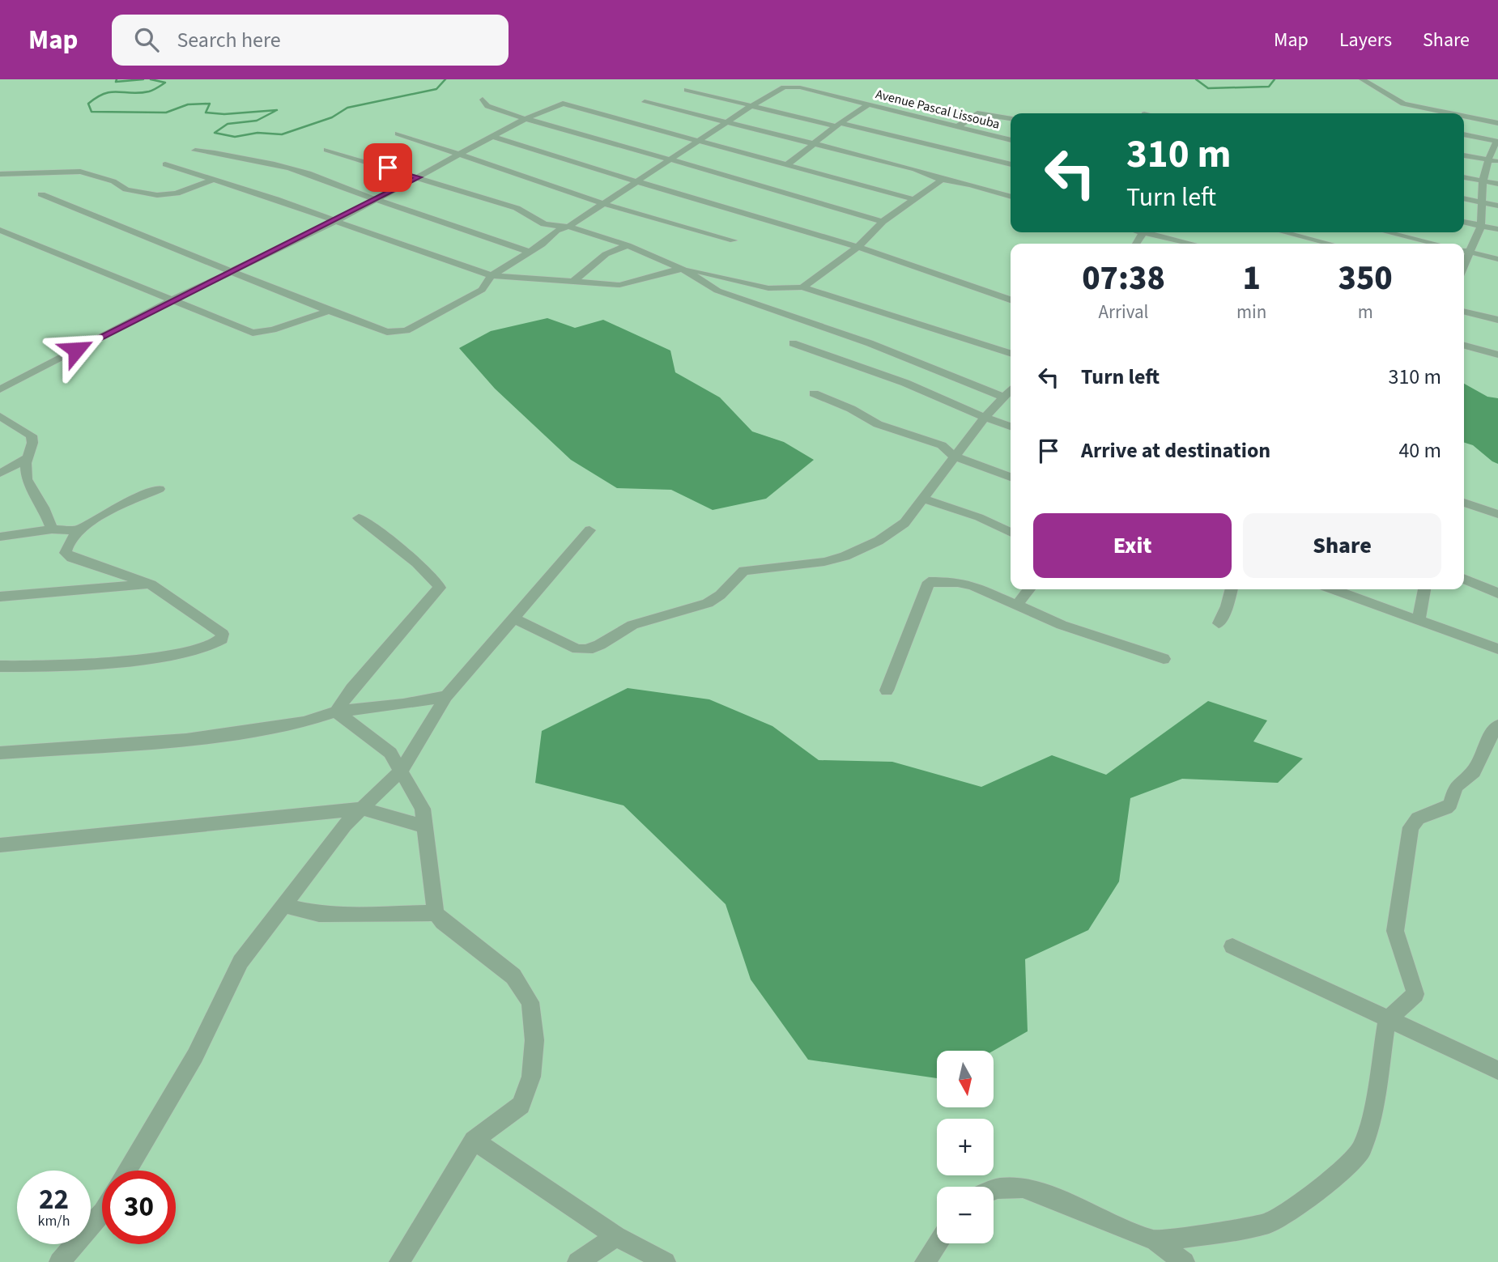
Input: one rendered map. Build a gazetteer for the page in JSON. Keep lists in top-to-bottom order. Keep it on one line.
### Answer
{"streets":{"street":["Avenue Pascal Lissouba"]},"north":"bottom","page":{"header":"Map","search":"Search here","nav":["Map","Layers","Share"],"turn":["310 m","Turn left"],"eta":["07:38","Arrival","1","min","350","m"],"list":[{"name":"Turn left","value":"310 m"},{"name":"Arrive at destination","value":"40 m"}],"buttons":["Exit","Share"],"map_buttons":["+","−"],"speed":"22 km/h","limit":"30"}}
